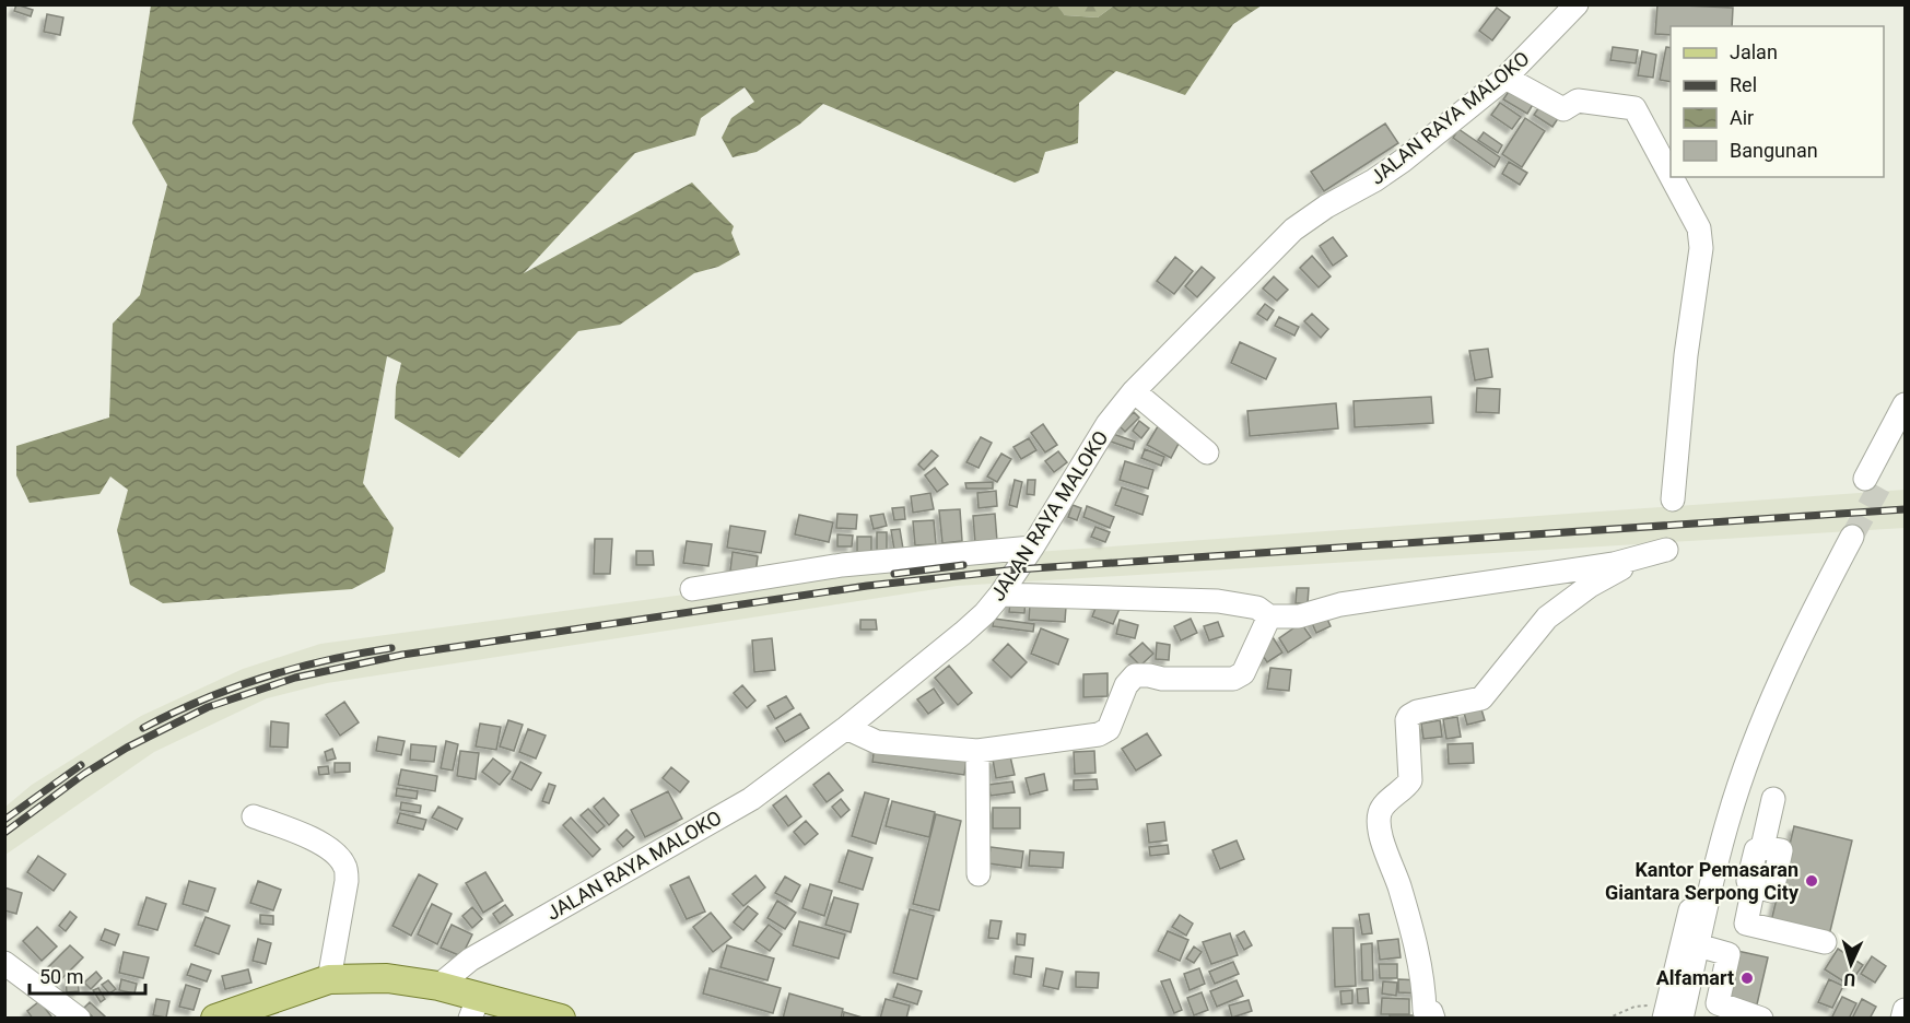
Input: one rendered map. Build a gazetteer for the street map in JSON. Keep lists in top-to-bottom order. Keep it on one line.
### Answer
{"streets":{"street":["JALAN RAYA MALOKO"]},"places":["Kantor Pemasaran Giantara Serpong City","Alfamart"],"legend":["Jalan","Rel","Air","Bangunan"],"scale_bar":"50 m","north":"bottom"}
